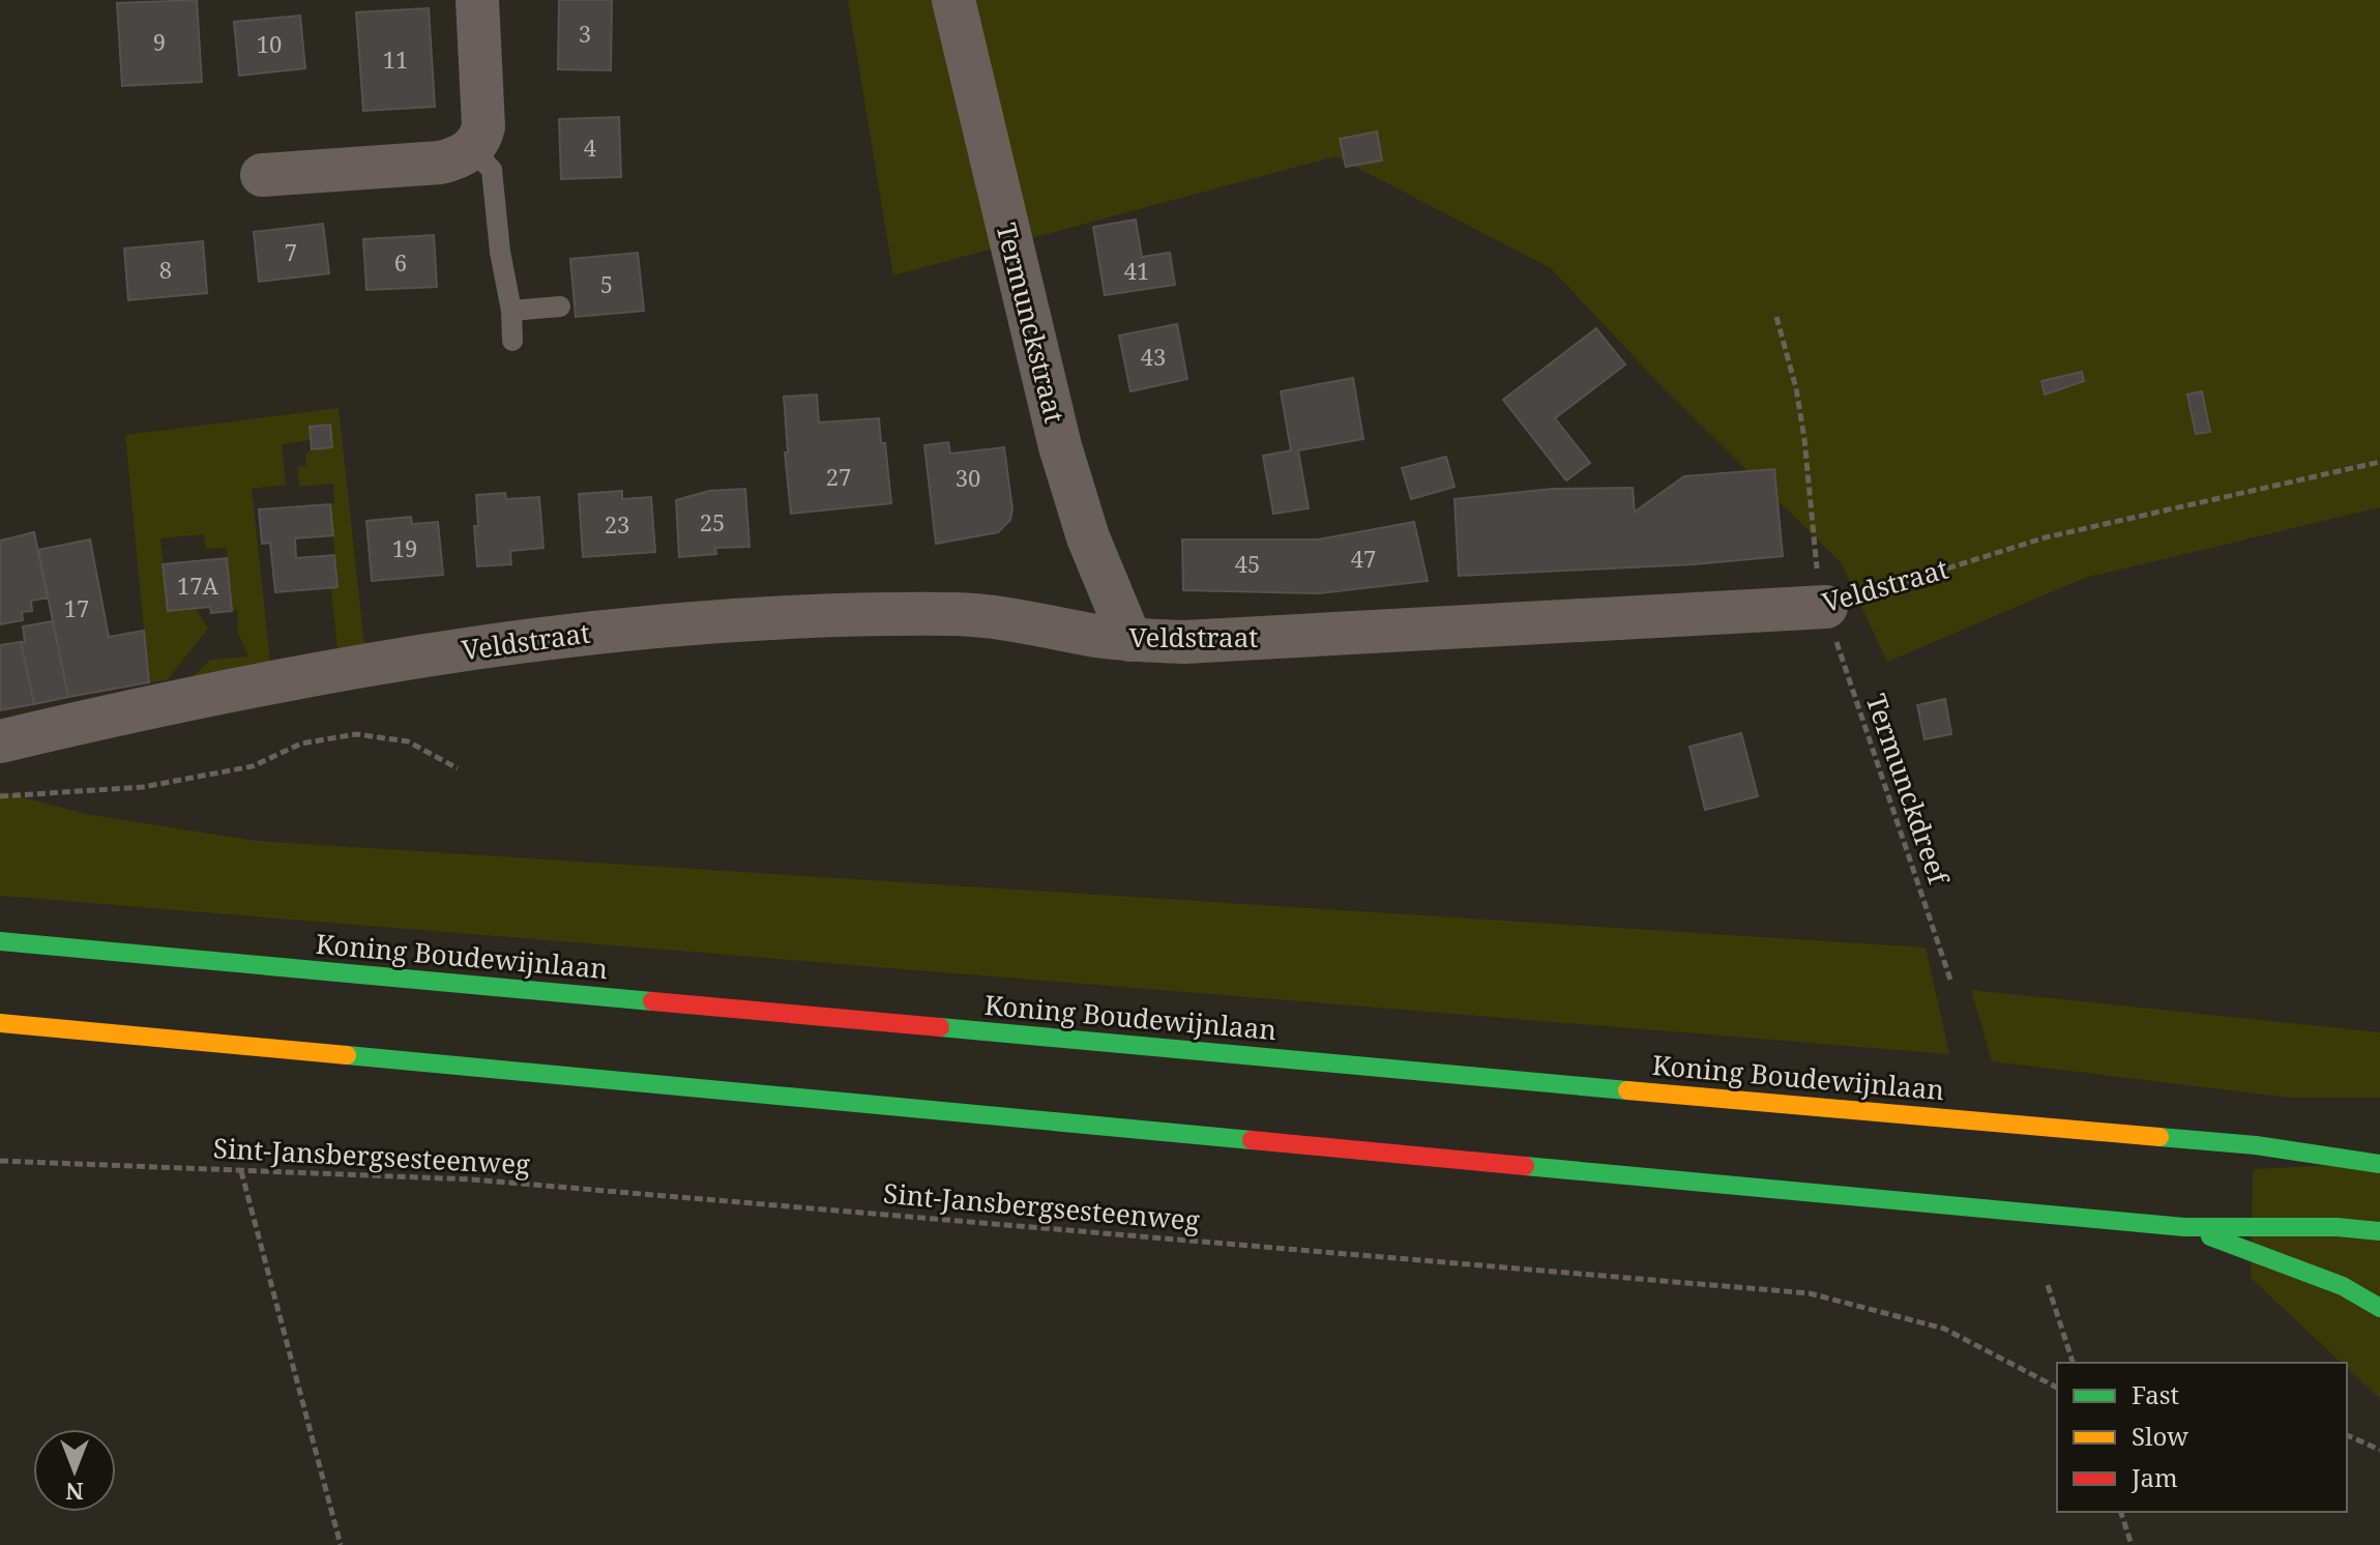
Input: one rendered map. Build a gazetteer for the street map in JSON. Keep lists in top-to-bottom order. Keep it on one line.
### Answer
{"streets":{"highway":["Koning Boudewijnlaan"],"street":["Termunckstraat","Veldstraat"],"path":["Termunckdreef","Sint-Jansbergsesteenweg"]},"crossings":[["Termunckstraat","Veldstraat"],["Veldstraat","Termunckdreef"]],"house_numbers":["3","9","10","11","4","7","6","8","41","5","43","27","30","25","23","19","47","45","17A","17"],"legend":["Fast","Slow","Jam"],"north":"bottom"}
